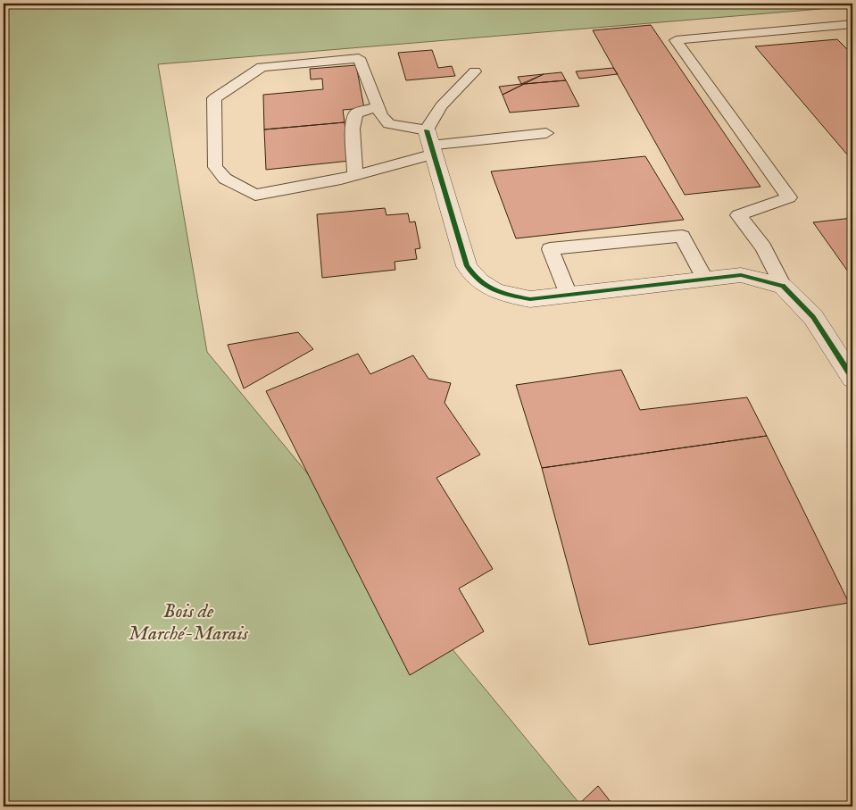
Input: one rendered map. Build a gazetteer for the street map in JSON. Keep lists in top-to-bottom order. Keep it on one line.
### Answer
{"parks":["Bois de Marché-Marais"]}
